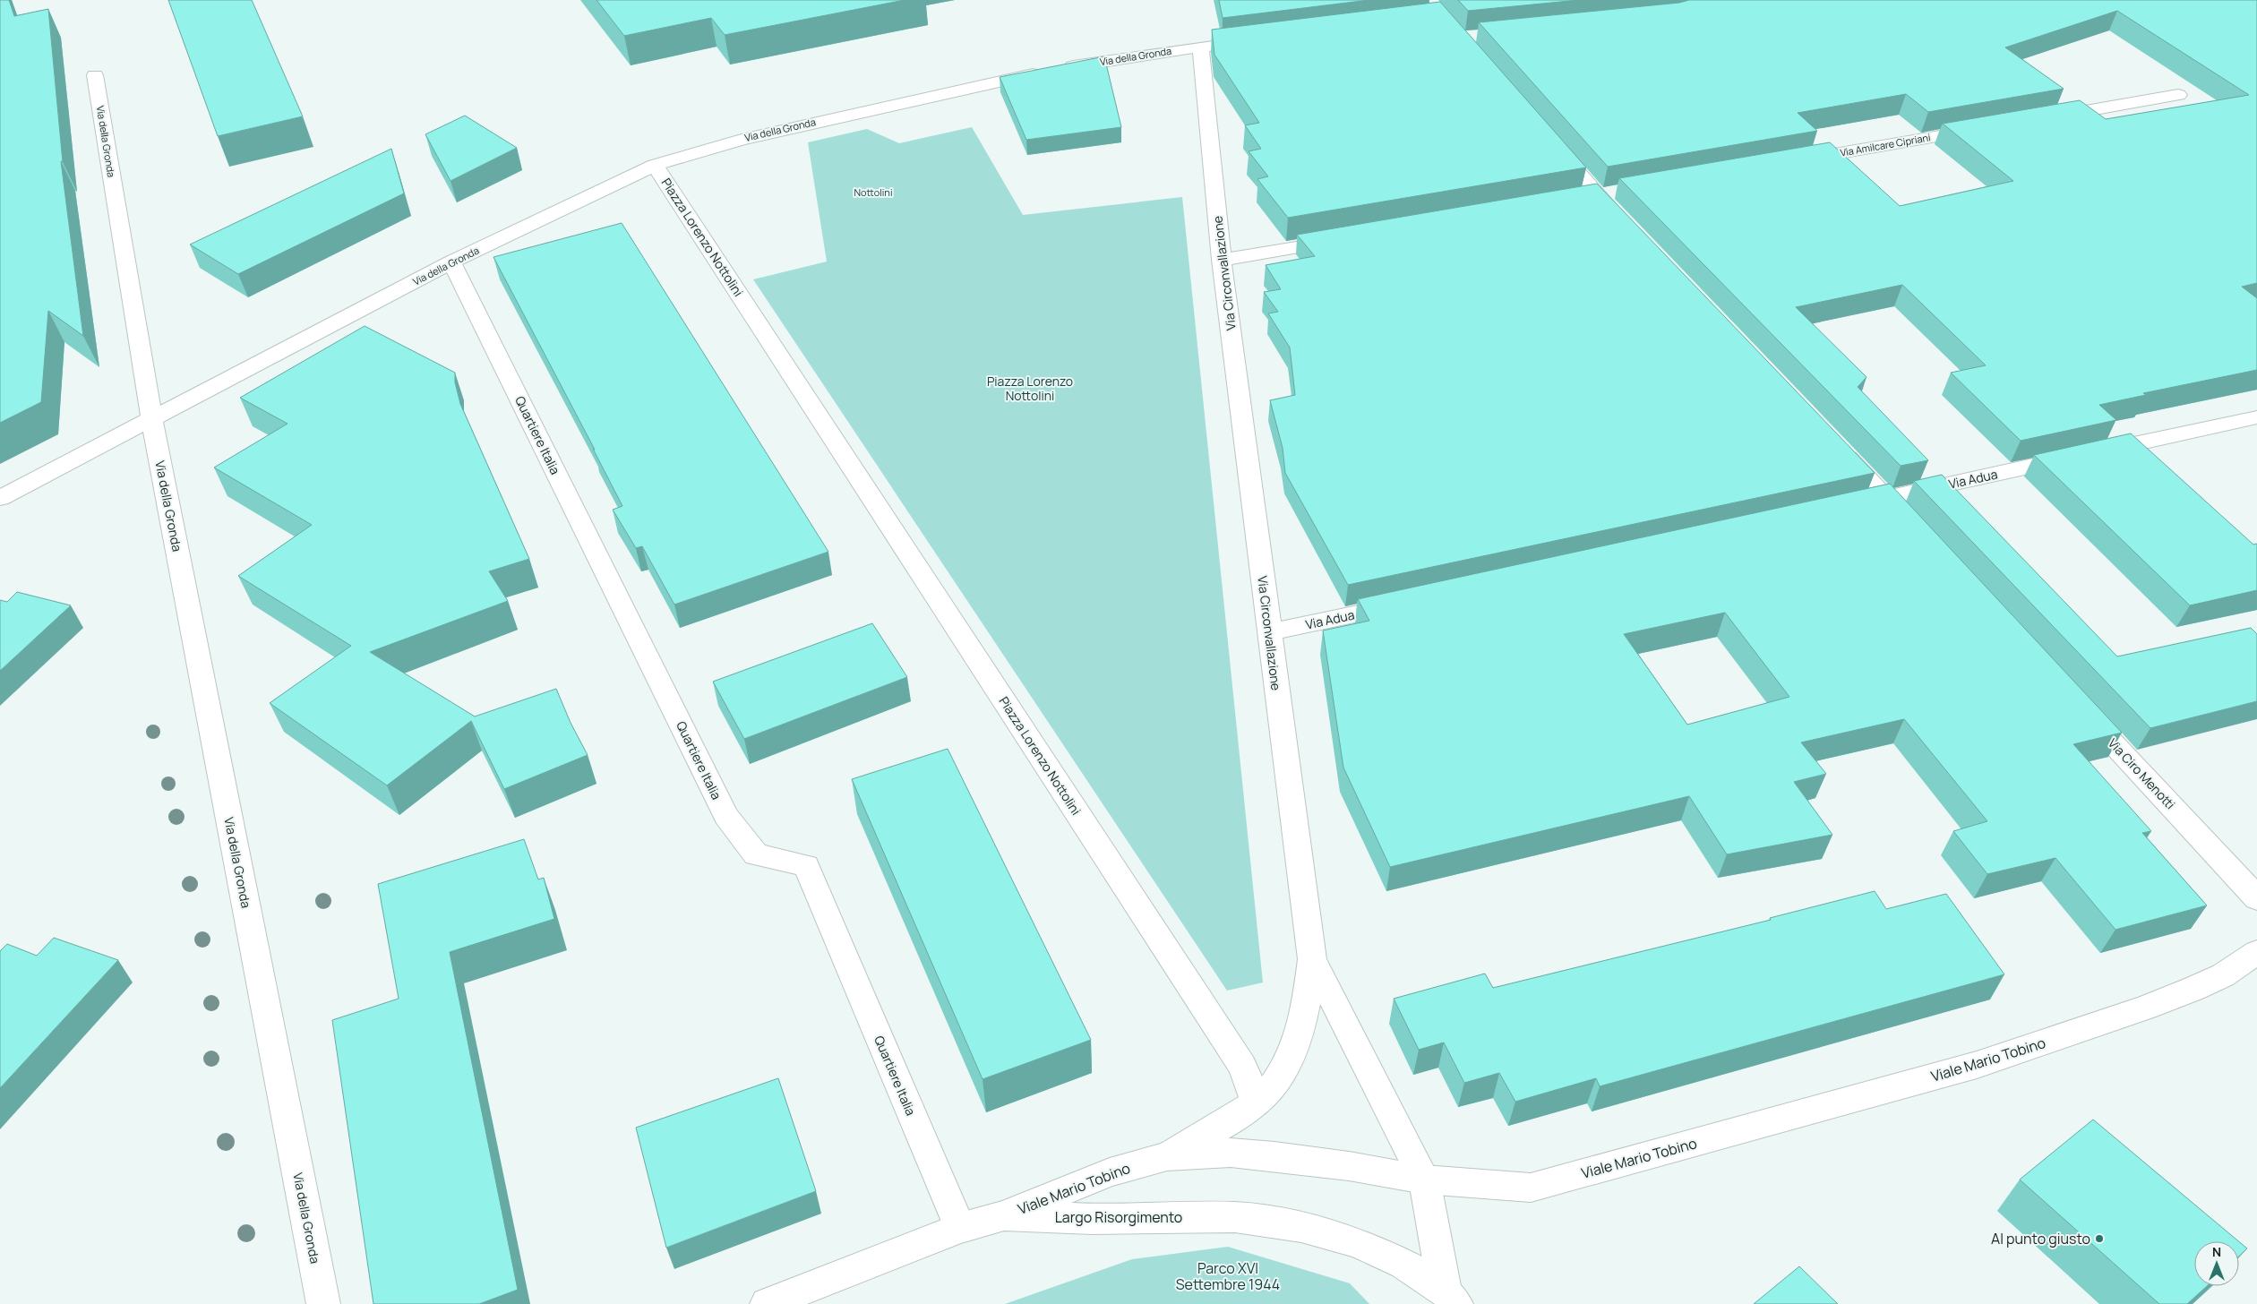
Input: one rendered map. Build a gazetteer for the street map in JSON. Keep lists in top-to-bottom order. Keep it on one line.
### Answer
{"streets":{"street":["Via della Gronda","Via Amilcare Cipriani","Piazza Lorenzo Nottolini","Via Circonvallazione","Quartiere Italia","Via Adua","Via Ciro Menotti","Viale Mario Tobino","Largo Risorgimento"]},"crossings":[["Via della Gronda","Piazza Lorenzo Nottolini"],["Via della Gronda","Via Circonvallazione"],["Via della Gronda","Quartiere Italia"],["Piazza Lorenzo Nottolini","Via Circonvallazione"],["Via Circonvallazione","Via Adua"],["Via Circonvallazione","Viale Mario Tobino"],["Via Circonvallazione","Largo Risorgimento"],["Quartiere Italia","Largo Risorgimento"],["Viale Mario Tobino","Largo Risorgimento"]],"parks":["Nottolini","Piazza Lorenzo Nottolini","Parco XVI Settembre 1944"],"places":["Al punto giusto"],"north":"top"}
